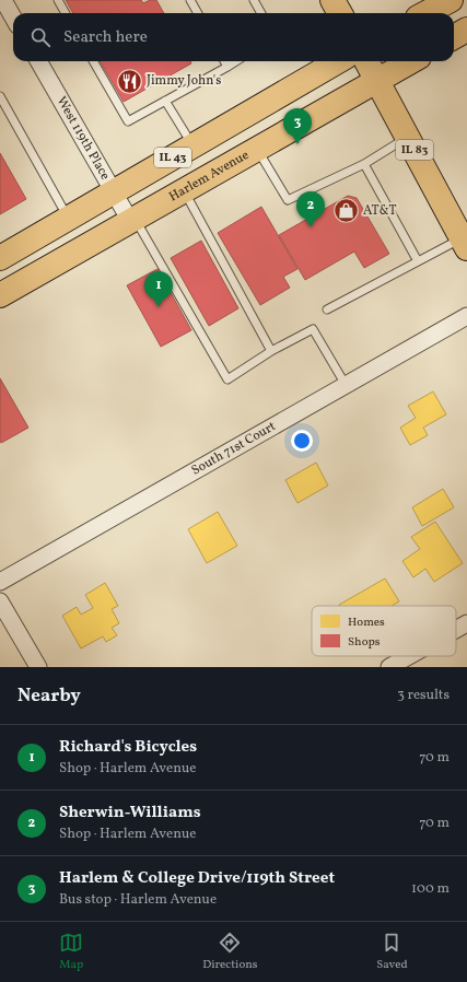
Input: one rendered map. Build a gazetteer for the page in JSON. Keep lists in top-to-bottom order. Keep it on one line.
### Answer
{"streets":{"main road":["IL 83","IL 43","Harlem Avenue"],"street":["West 119th Place","South 71st Court"]},"crossings":[["West 119th Place","IL 43"],["West 119th Place","Harlem Avenue"],["IL 83","Harlem Avenue"]],"places":{"restaurant":["Jimmy John's"],"shop":["AT&T"]},"legend":["Homes","Shops"],"page":{"search":"Search here","pins":["3","2","1"],"heading":["Nearby","3 results"],"list":[{"mark":"1","name":"Richard's Bicycles","note":"Shop · Harlem Avenue","value":"70 m"},{"mark":"2","name":"Sherwin-Williams","note":"Shop · Harlem Avenue","value":"70 m"},{"mark":"3","name":"Harlem & College Drive/119th Street","note":"Bus stop · Harlem Avenue","value":"100 m"}],"nav":["Map","Directions","Saved"]}}
